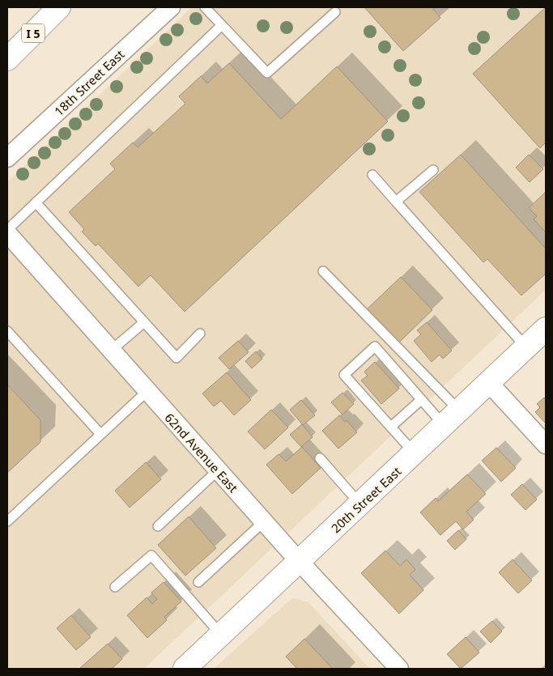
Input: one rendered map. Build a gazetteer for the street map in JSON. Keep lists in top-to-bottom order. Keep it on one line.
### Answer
{"streets":{"main road":["I 5","20th Street East"],"street":["18th Street East","62nd Avenue East"]},"crossings":[["62nd Avenue East","20th Street East"]]}
